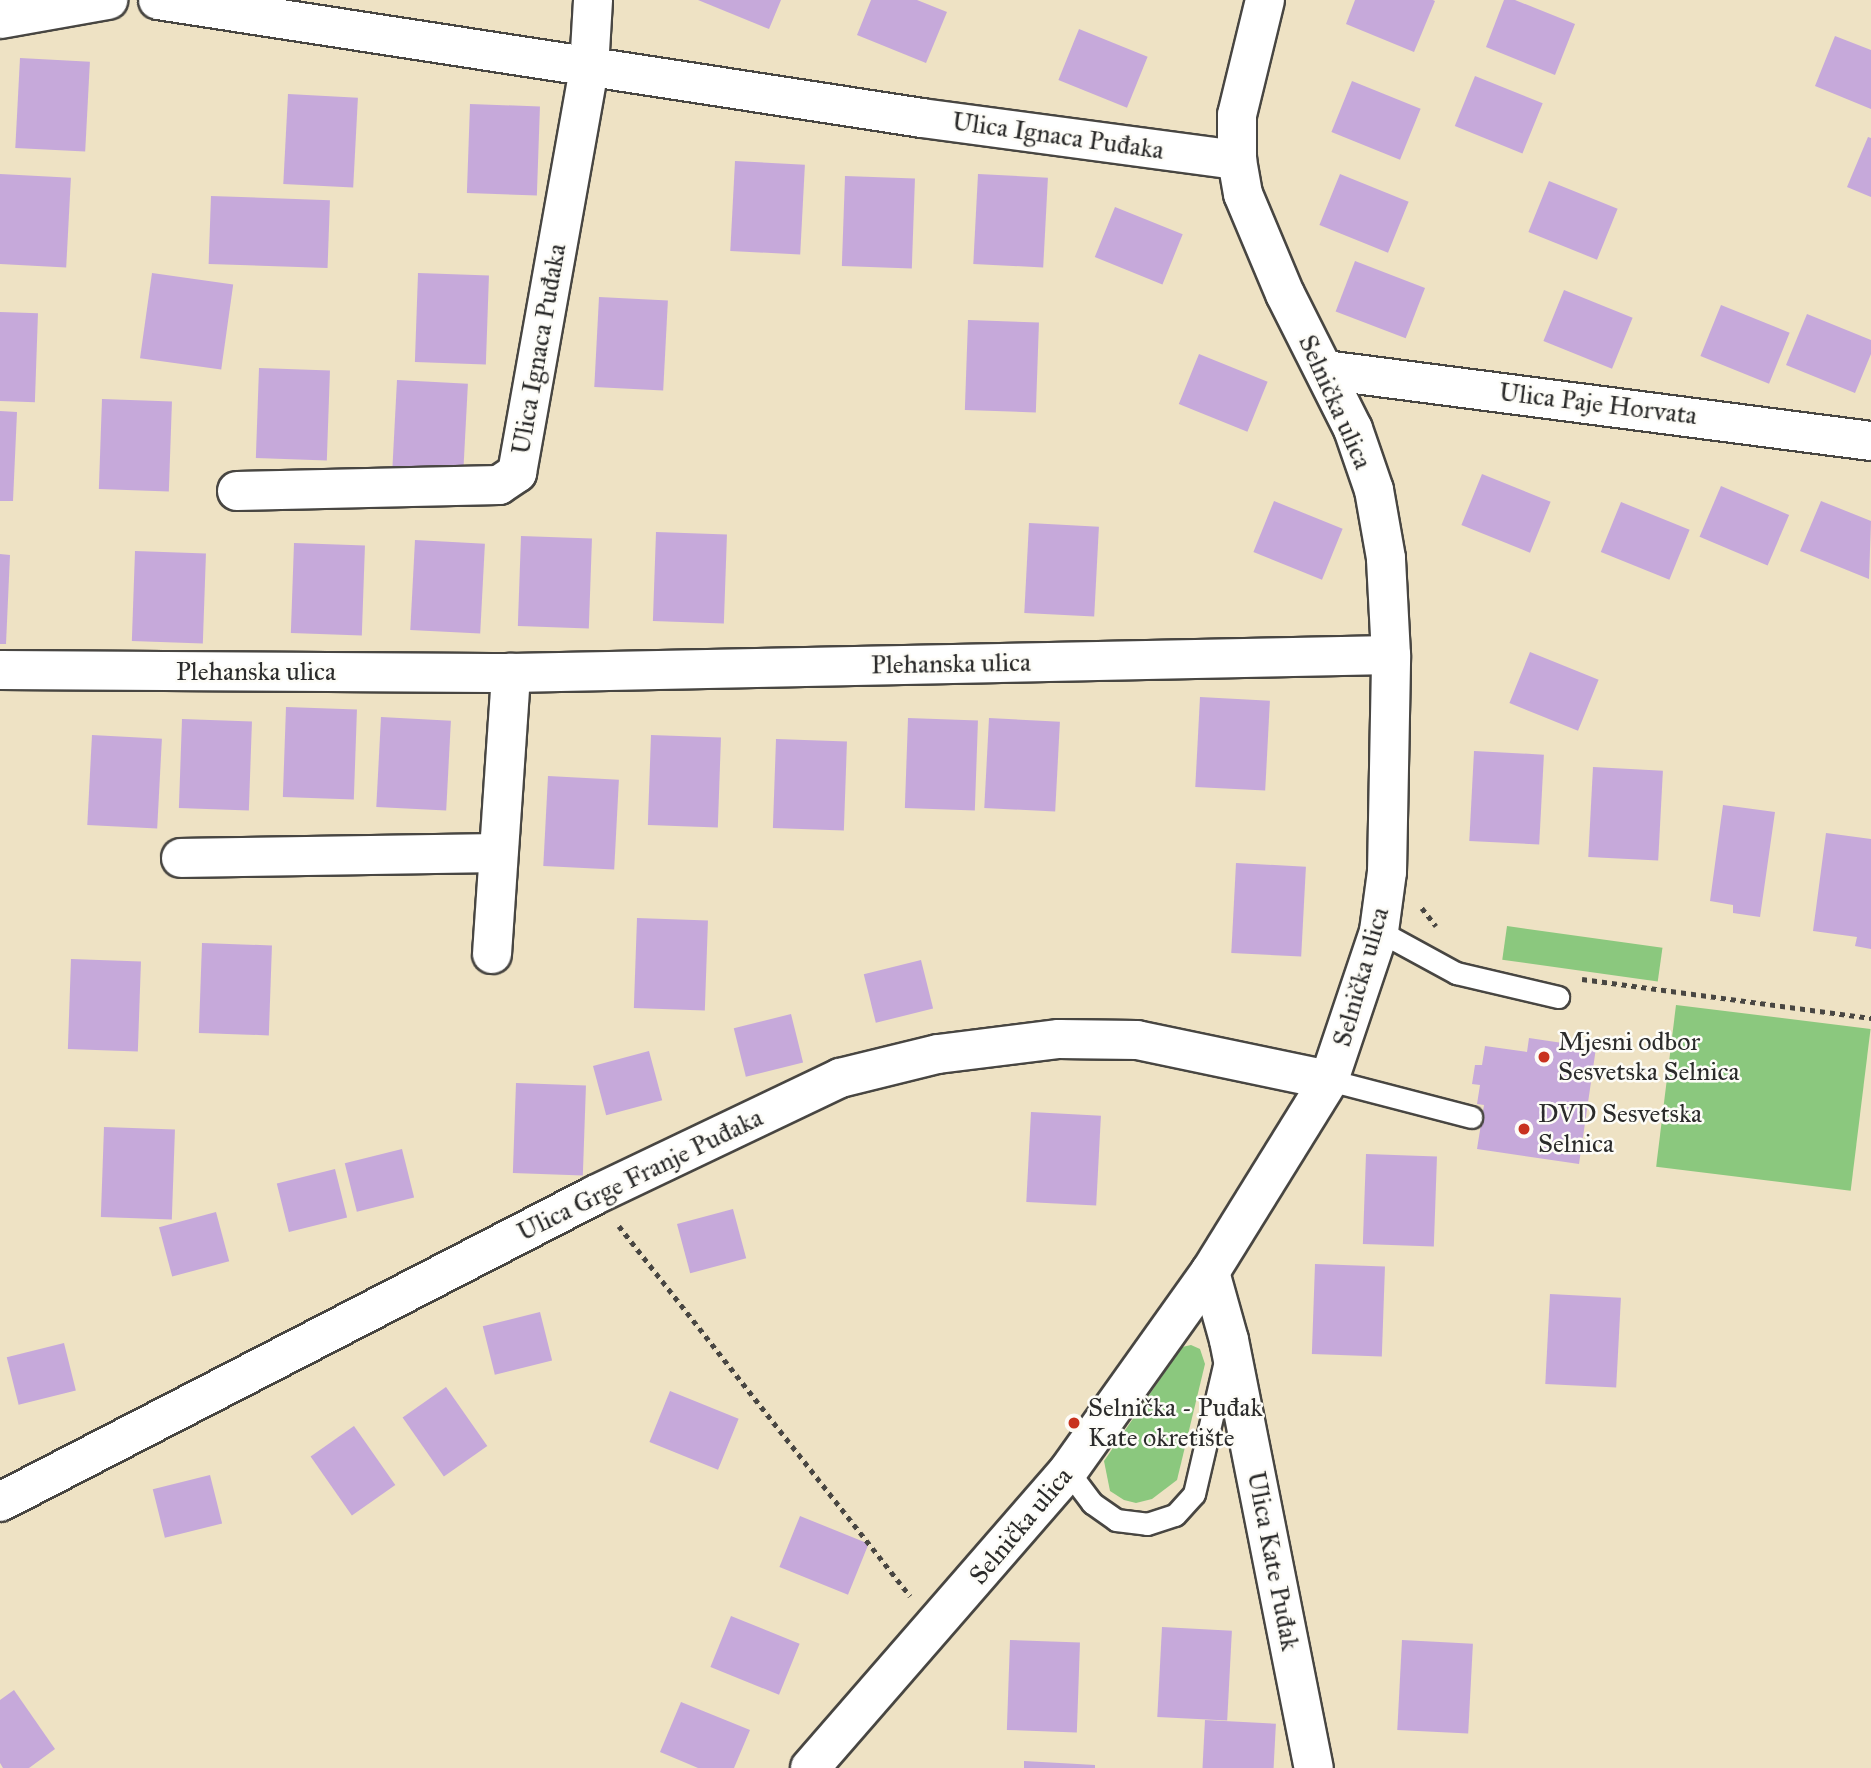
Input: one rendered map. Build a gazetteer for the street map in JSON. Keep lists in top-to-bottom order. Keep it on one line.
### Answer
{"streets":{"street":["Ulica Ignaca Puđaka","Selnička ulica","Ulica Paje Horvata","Plehanska ulica","Ulica Grge Franje Puđaka","Ulica Kate Puđak"]},"crossings":[["Ulica Ignaca Puđaka","Selnička ulica"],["Selnička ulica","Ulica Paje Horvata"],["Selnička ulica","Plehanska ulica"],["Selnička ulica","Ulica Grge Franje Puđaka"],["Selnička ulica","Ulica Kate Puđak"]],"places":["Mjesni odbor Sesvetska Selnica","DVD Sesvetska Selnica","Selnička - Puđak Kate okretište"]}
